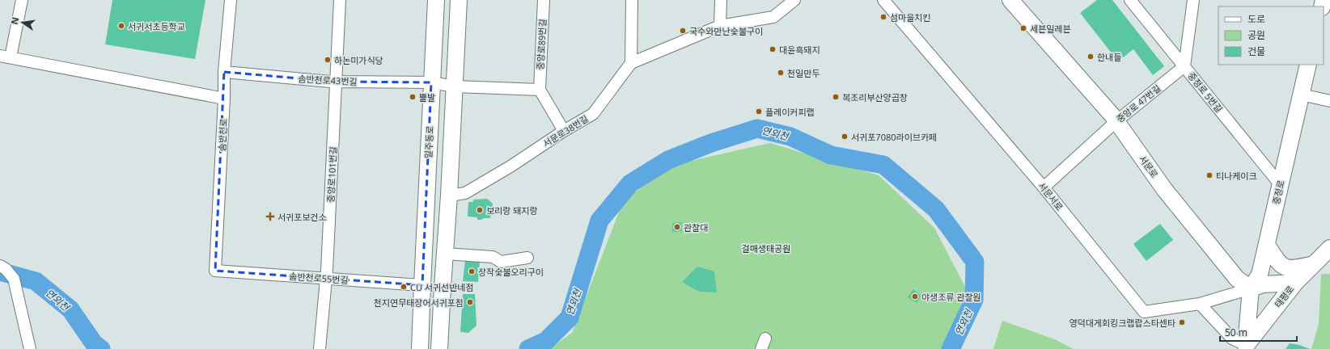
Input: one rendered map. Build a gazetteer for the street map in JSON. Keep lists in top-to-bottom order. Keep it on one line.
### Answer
{"streets":{"street":["중앙로89번길","솜반천로43번길","중정로 5번길","중앙로 47번길","서문로38번길","솜반천로","일주동로","서문로","중앙로101번길","중정로","서문서로","솜반천로55번길","태평로"]},"crossings":[["솜반천로43번길","솜반천로"],["솜반천로43번길","일주동로"],["솜반천로43번길","중앙로101번길"],["중정로 5번길","중앙로 47번길"],["중정로 5번길","중정로"],["중앙로 47번길","서문로"],["중앙로 47번길","서문서로"],["솜반천로","솜반천로55번길"],["일주동로","솜반천로55번길"],["서문로","중정로"],["서문로","서문서로"],["중앙로101번길","솜반천로55번길"],["중정로","서문서로"]],"water":["연외천"],"parks":["걸매생태공원"],"places":{"other":["섬마을치킨","서귀서초등학교","세븐일레븐","국수와만난숯불구이","대윤흑돼지","한내들","하논미가식당","천일만두","뿔발","복조리부산양곱창","플레이커피랩","서귀포7080라이브카페","티나케이크","보리랑 돼지랑","관찰대","장작숯불오리구이","CU 서귀선반네점","야생조류 관찰원","천지연무태장어서귀포점","영덕대게회킹크랩랍스타센타"],"health":["서귀포보건소"]},"legend":["도로","공원","건물"],"scale_bar":"50 m","north":"left"}
